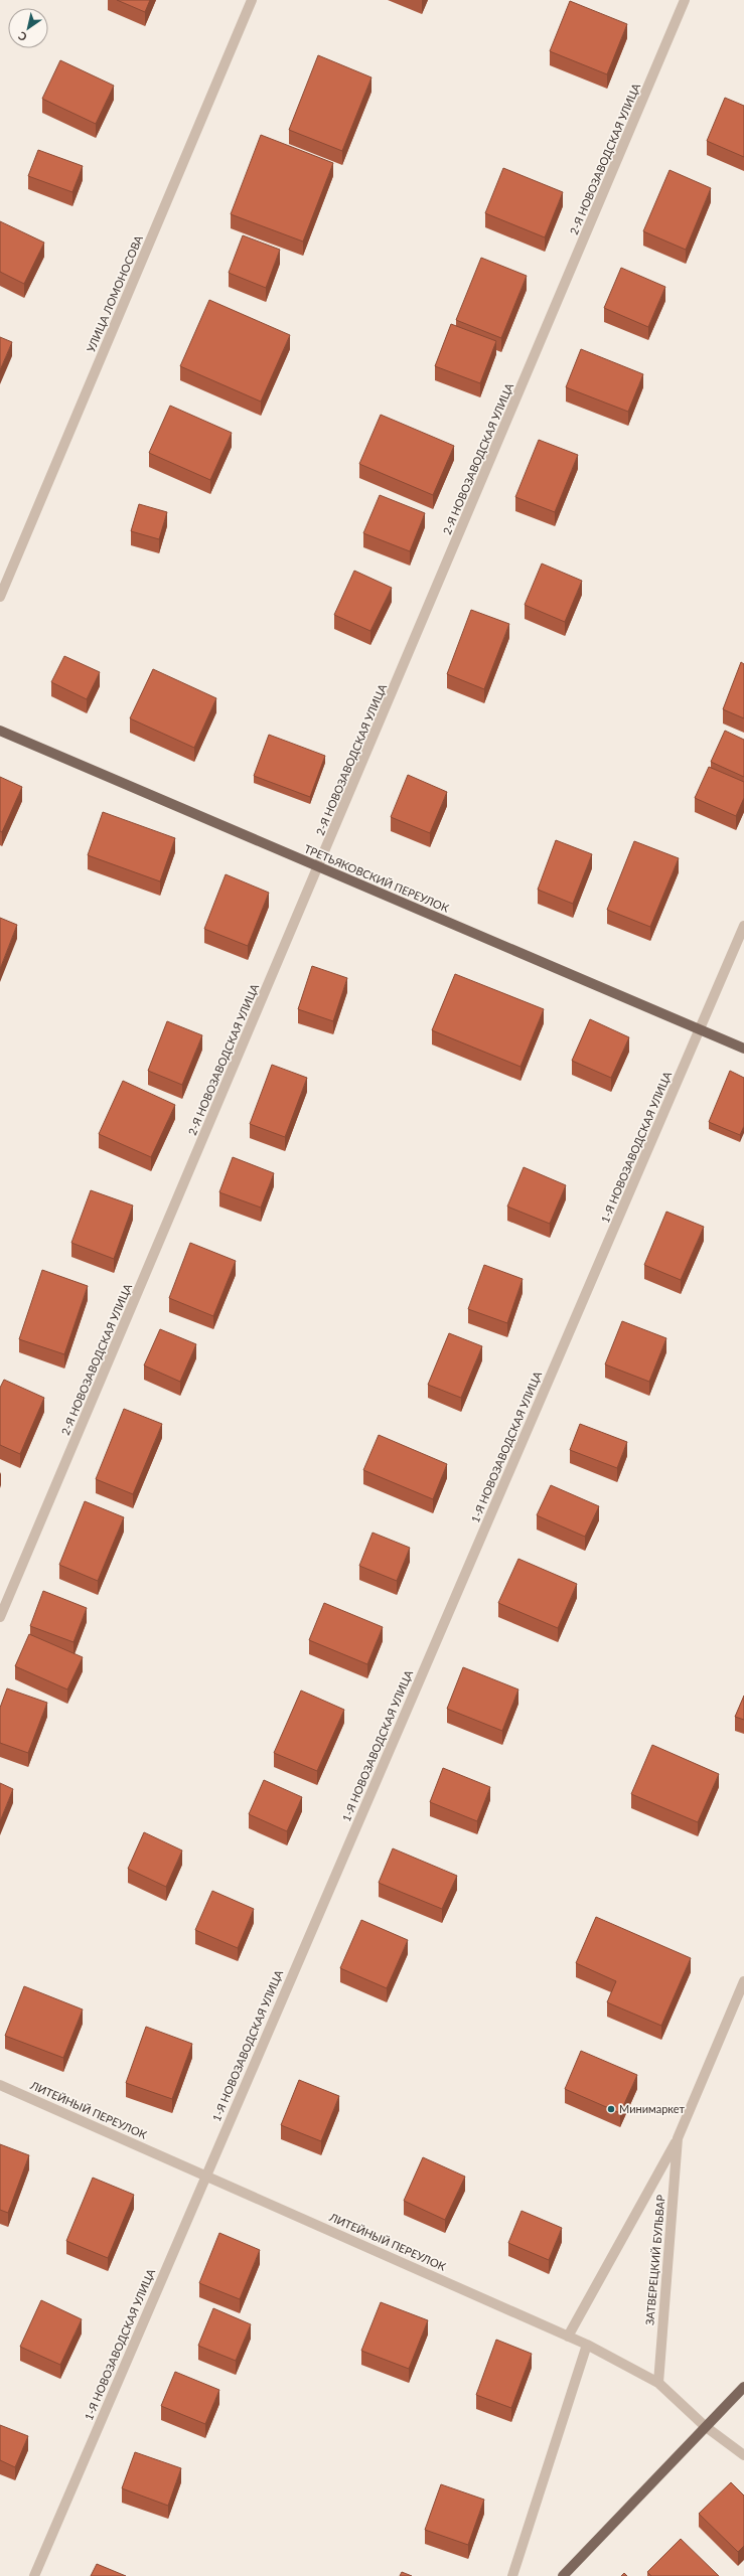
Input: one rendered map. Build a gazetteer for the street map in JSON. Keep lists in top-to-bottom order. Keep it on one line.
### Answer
{"streets":{"main road":["ТРЕТЬЯКОВСКИЙ ПЕРЕУЛОК"],"street":["2-Я НОВОЗАВОДСКАЯ УЛИЦА","УЛИЦА ЛОМОНОСОВА","1-Я НОВОЗАВОДСКАЯ УЛИЦА","ЛИТЕЙНЫЙ ПЕРЕУЛОК","ЗАТВЕРЕЦКИЙ БУЛЬВАР"]},"crossings":[["2-Я НОВОЗАВОДСКАЯ УЛИЦА","ТРЕТЬЯКОВСКИЙ ПЕРЕУЛОК"],["ТРЕТЬЯКОВСКИЙ ПЕРЕУЛОК","1-Я НОВОЗАВОДСКАЯ УЛИЦА"],["1-Я НОВОЗАВОДСКАЯ УЛИЦА","ЛИТЕЙНЫЙ ПЕРЕУЛОК"],["ЛИТЕЙНЫЙ ПЕРЕУЛОК","ЗАТВЕРЕЦКИЙ БУЛЬВАР"]],"places":["Минимаркет"],"north":"bottom left"}
